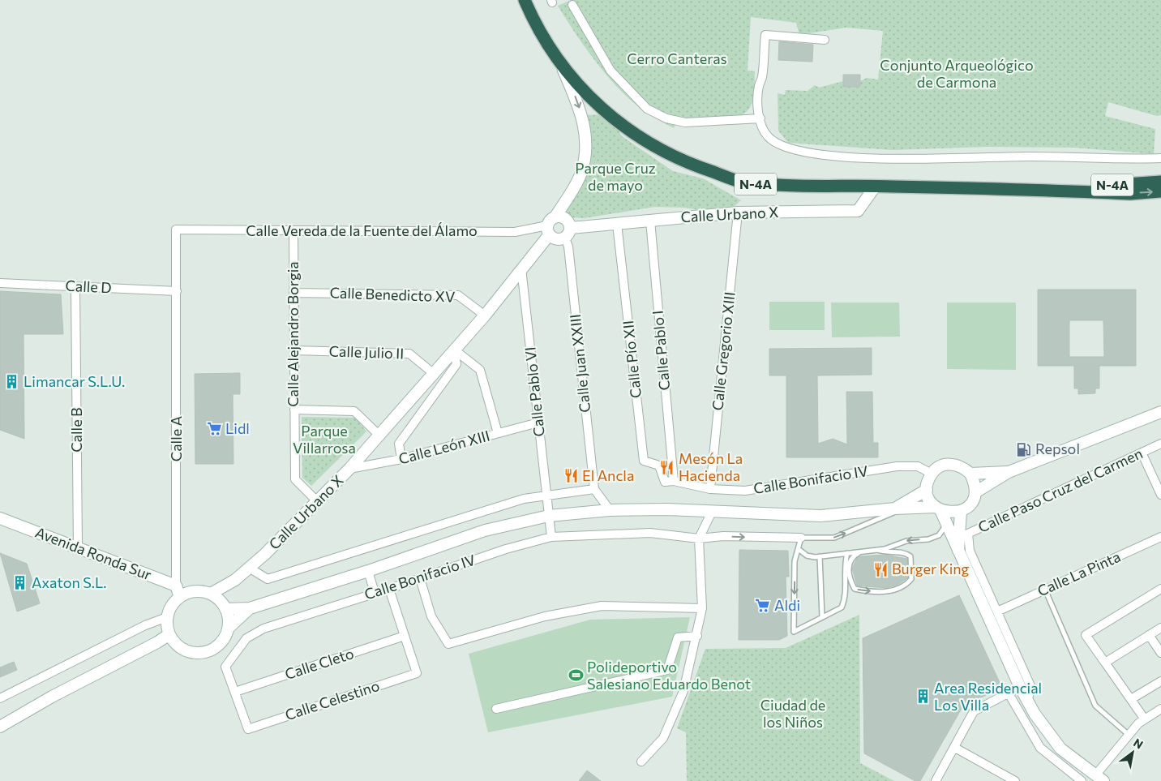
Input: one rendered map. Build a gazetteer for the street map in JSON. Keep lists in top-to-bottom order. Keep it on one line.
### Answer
{"streets":{"highway":["N-4A"],"street":["Calle Urbano X","Calle Vereda de la Fuente del Álamo","Calle D","Calle Benedicto XV","Calle Alejandro Borgia","Calle Pablo I","Calle Gregorio XIII","Calle Julio II","Calle Pío XII","Calle Juan XXIII","Calle Pablo VI","Calle B","Calle A","Calle León XIII","Calle Bonifacio IV","Calle Paso Cruz del Carmen","Avenida Ronda Sur","Calle La Pinta","Calle Cleto","Calle Celestino"]},"crossings":[["N-4A","Calle Urbano X"],["Calle Urbano X","Calle Vereda de la Fuente del Álamo"],["Calle Urbano X","Calle Benedicto XV"],["Calle Urbano X","Calle Alejandro Borgia"],["Calle Urbano X","Calle Pablo I"],["Calle Urbano X","Calle Gregorio XIII"],["Calle Urbano X","Calle Julio II"],["Calle Urbano X","Calle Pío XII"],["Calle Urbano X","Calle Juan XXIII"],["Calle Urbano X","Calle Pablo VI"],["Calle Urbano X","Calle León XIII"],["Calle Vereda de la Fuente del Álamo","Calle Alejandro Borgia"],["Calle Vereda de la Fuente del Álamo","Calle Juan XXIII"],["Calle Vereda de la Fuente del Álamo","Calle A"],["Calle D","Calle B"],["Calle D","Calle A"],["Calle Benedicto XV","Calle Alejandro Borgia"],["Calle Alejandro Borgia","Calle Julio II"],["Calle Pablo I","Calle Bonifacio IV"],["Calle Gregorio XIII","Calle Bonifacio IV"],["Calle Pío XII","Calle Bonifacio IV"],["Calle Pablo VI","Calle León XIII"],["Calle Pablo VI","Calle Bonifacio IV"],["Calle B","Avenida Ronda Sur"],["Calle A","Avenida Ronda Sur"],["Calle Bonifacio IV","Calle Cleto"],["Calle Bonifacio IV","Calle Celestino"],["Calle Cleto","Calle Celestino"]],"parks":["Cerro Canteras","Conjunto Arqueológico de Carmona","Parque Cruz de mayo","Parque Villarrosa","Ciudad de los Niños"],"places":{"building":["Limancar S.L.U.","Axaton S.L.","Area Residencial Los Villa"],"supermarket":["Lidl","Aldi"],"fuel station":["Repsol"],"restaurant":["Mesón La Hacienda","El Ancla","Burger King"],"sports":["Polideportivo Salesiano Eduardo Benot"]},"north":"top right"}
